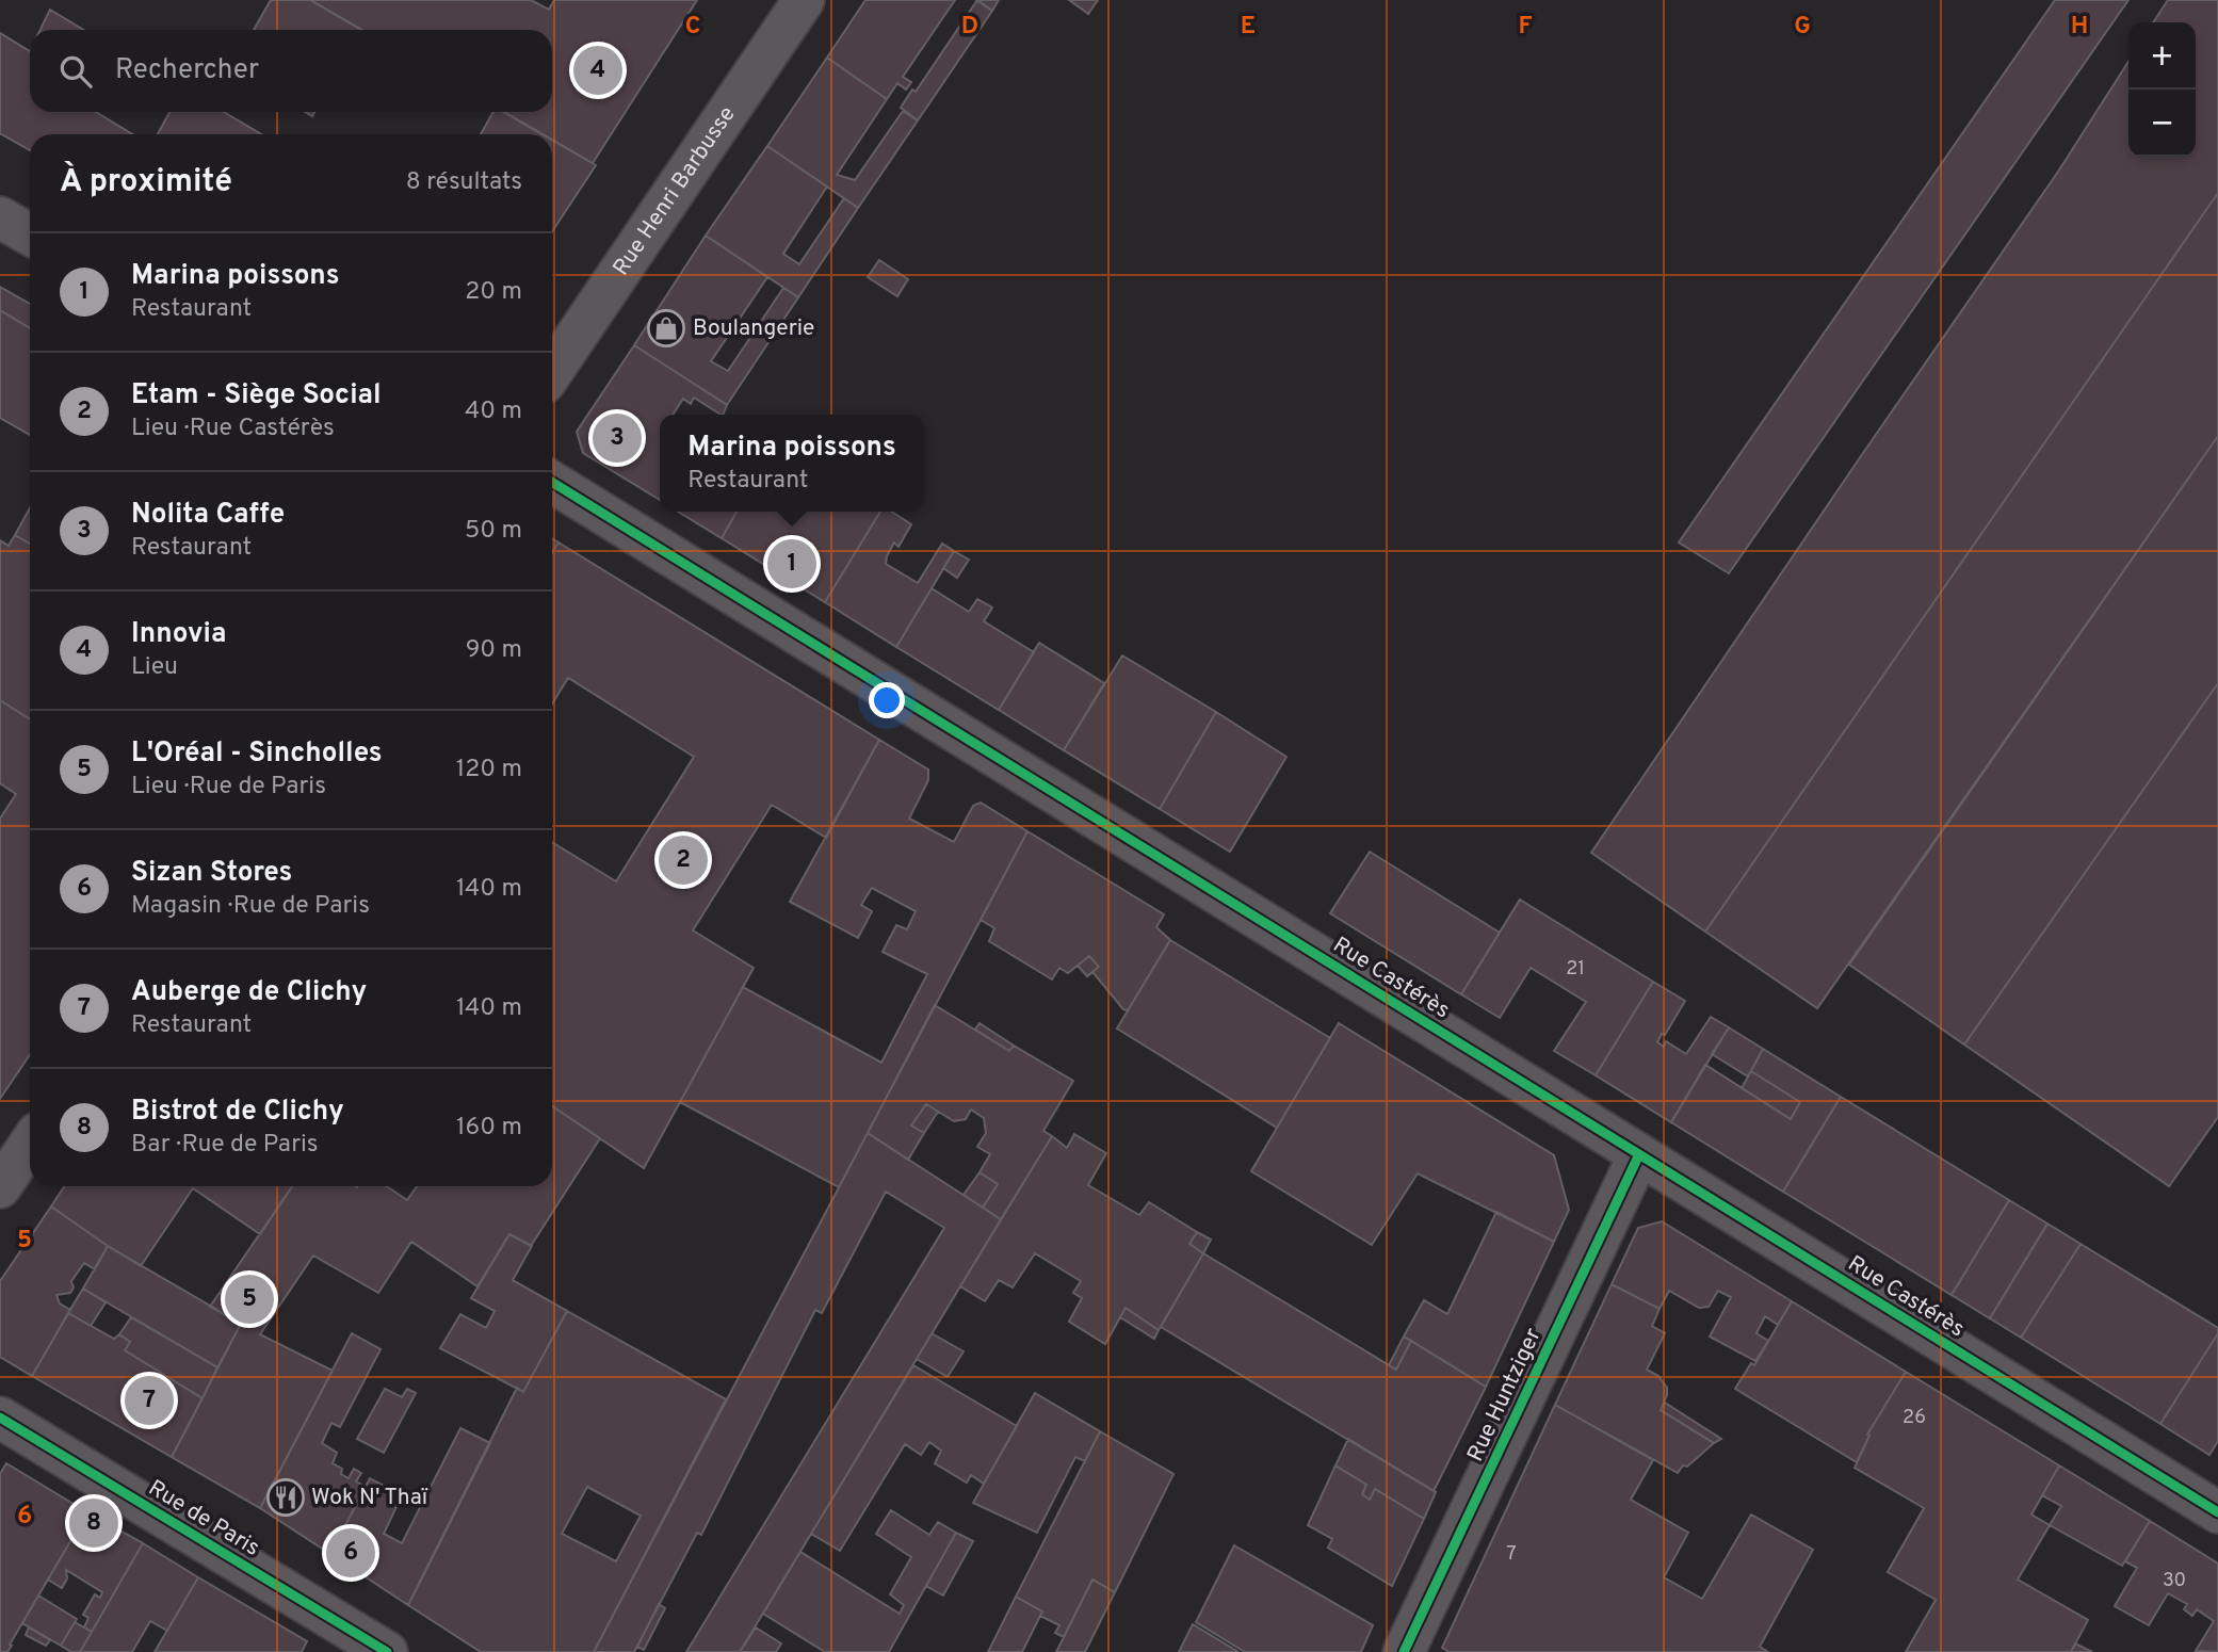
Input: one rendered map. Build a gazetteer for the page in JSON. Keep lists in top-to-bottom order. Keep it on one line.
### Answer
{"streets":{"street":["Rue Henri Barbusse","Rue Castérès","Rue Huntziger","Rue de Paris"]},"crossings":[["Rue Castérès","Rue Huntziger"]],"places":{"shop":["Boulangerie"],"restaurant":["Wok N' Thaï"]},"house_numbers":["21","26","7","30"],"page":{"map_buttons":["+","−"],"search":"Rechercher","pins":["4","3","1","2","5","7","8","6"],"heading":["À proximité","8 résultats"],"list":[{"mark":"1","name":"Marina poissons","note":"Restaurant","value":"20 m"},{"mark":"2","name":"Etam - Siège Social","note":"Lieu · Rue Castérès","value":"40 m"},{"mark":"3","name":"Nolita Caffe","note":"Restaurant","value":"50 m"},{"mark":"4","name":"Innovia","note":"Lieu","value":"90 m"},{"mark":"5","name":"L'Oréal - Sincholles","note":"Lieu · Rue de Paris","value":"120 m"},{"mark":"6","name":"Sizan Stores","note":"Magasin · Rue de Paris","value":"140 m"},{"mark":"7","name":"Auberge de Clichy","note":"Restaurant","value":"140 m"},{"mark":"8","name":"Bistrot de Clichy","note":"Bar · Rue de Paris","value":"160 m"}],"popup":["Marina poissons","Restaurant"]},"grid":{"columns":["C","D","E","F","G","H"],"rows":["5","6"]}}
